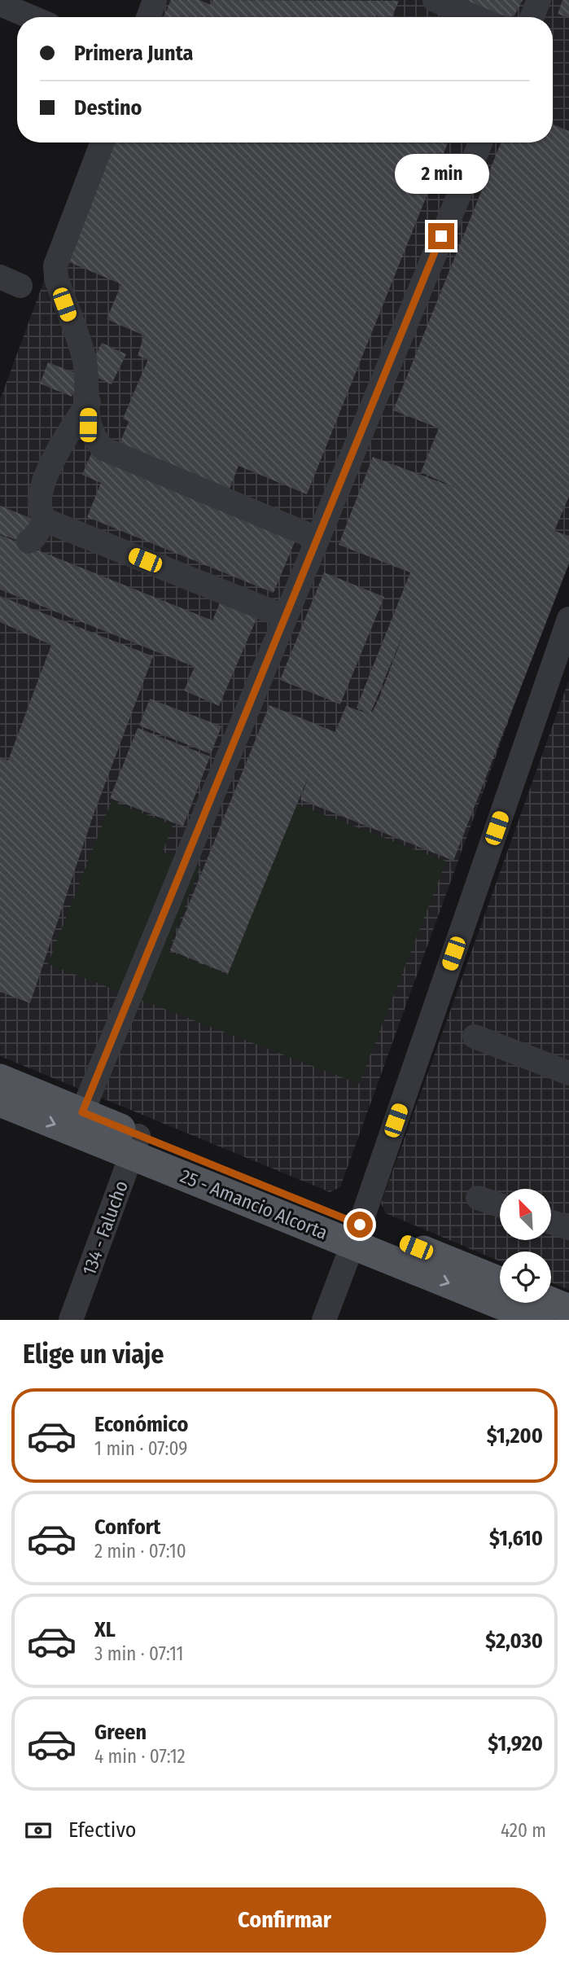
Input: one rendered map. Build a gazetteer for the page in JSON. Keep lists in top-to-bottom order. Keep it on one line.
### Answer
{"streets":{"street":["134 - Falucho"]},"north":"top left","page":{"banner":["Primera Junta","Destino"],"bubble":"2 min","heading":"Elige un viaje","list":[{"name":"Económico","note":"1 min · 07:09","value":"$1,200"},{"name":"Confort","note":"2 min · 07:10","value":"$1,610"},{"name":"XL","note":"3 min · 07:11","value":"$2,030"},{"name":"Green","note":"4 min · 07:12","value":"$1,920"}],"pay":["Efectivo","420 m"],"buttons":"Confirmar"}}
